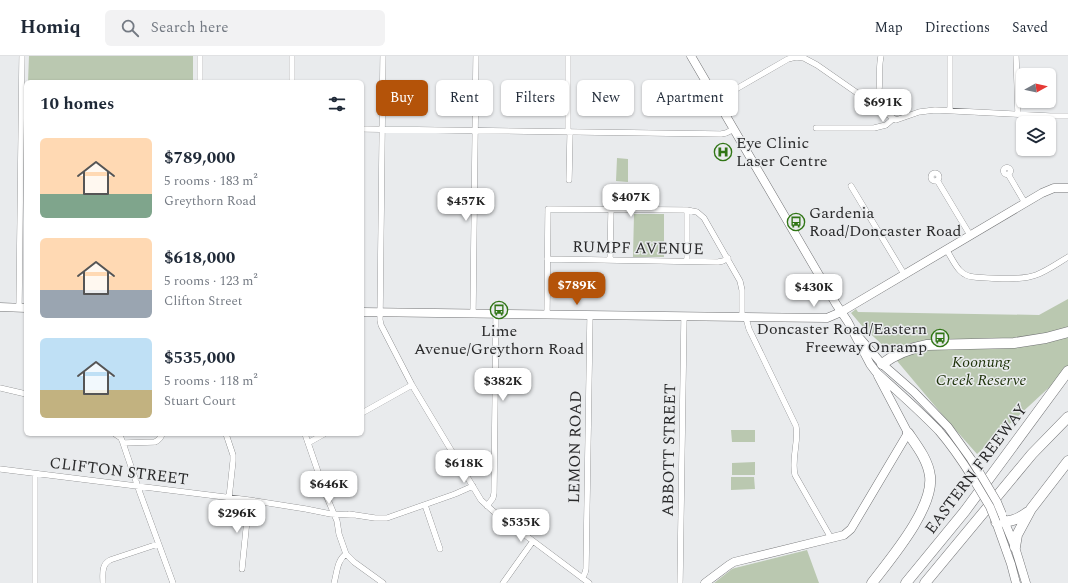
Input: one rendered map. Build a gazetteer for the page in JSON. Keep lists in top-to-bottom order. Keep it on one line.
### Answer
{"streets":{"highway":["EASTERN FREEWAY"],"street":["RUMPF AVENUE","LEMON ROAD","ABBOTT STREET","CLIFTON STREET"]},"parks":["Koonung Creek Reserve"],"places":{"hospital":["Eye Clinic Laser Centre"],"bus stop":["Gardenia Road/Doncaster Road","Lime Avenue/Greythorn Road","Doncaster Road/Eastern Freeway Onramp"]},"north":"right","page":{"header":"Homiq","search":"Search here","nav":["Map","Directions","Saved"],"chip":["Buy","Rent","Filters","New","Apartment"],"heading":"10 homes","price":["$691K","$407K","$457K","$789K","$430K","$382K","$618K","$646K","$296K","$535K"],"list":[{"name":"$789,000","note":"5 rooms · 183 m² · Greythorn Road"},{"name":"$618,000","note":"5 rooms · 123 m² · Clifton Street"},{"name":"$535,000","note":"5 rooms · 118 m² · Stuart Court"}]}}
